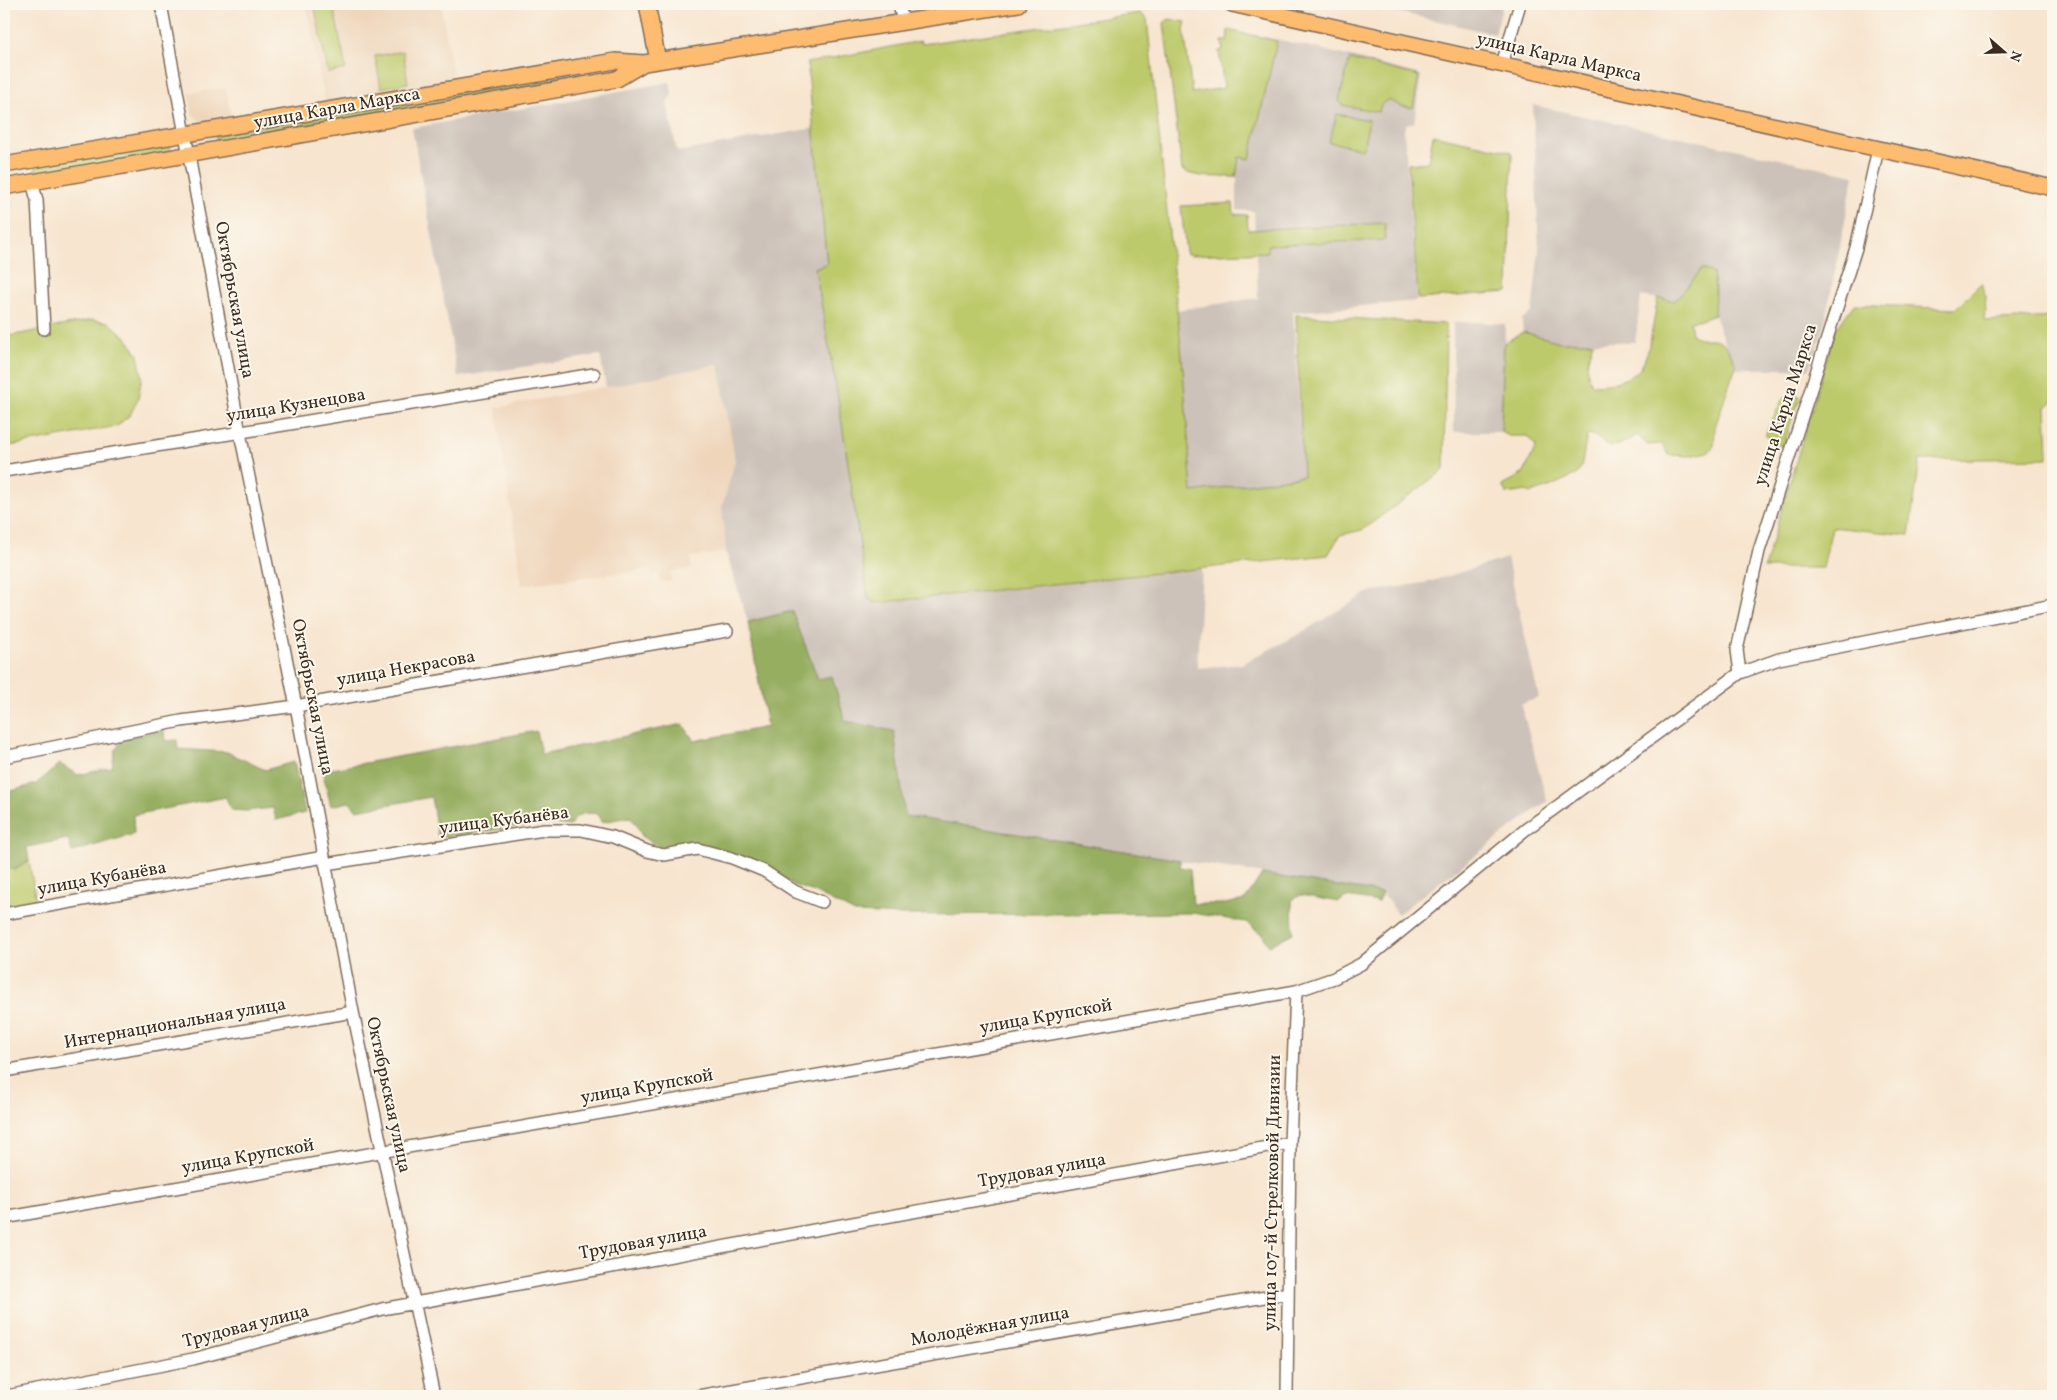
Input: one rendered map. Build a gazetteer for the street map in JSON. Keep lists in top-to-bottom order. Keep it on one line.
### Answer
{"streets":{"main road":["улица Карла Маркса"],"street":["Октябрьская улица","улица Кузнецова","улица Некрасова","улица Кубанёва","улица Крупской","Интернациональная улица","Трудовая улица","улица 107-й Стрелковой Дивизии","Молодёжная улица"]},"crossings":[["улица Карла Маркса","Октябрьская улица"],["улица Карла Маркса","улица Крупской"],["Октябрьская улица","улица Кузнецова"],["Октябрьская улица","улица Некрасова"],["Октябрьская улица","улица Кубанёва"],["Октябрьская улица","улица Крупской"],["Октябрьская улица","Интернациональная улица"],["Октябрьская улица","Трудовая улица"],["улица Крупской","улица 107-й Стрелковой Дивизии"],["Трудовая улица","улица 107-й Стрелковой Дивизии"],["улица 107-й Стрелковой Дивизии","Молодёжная улица"]],"north":"right"}
